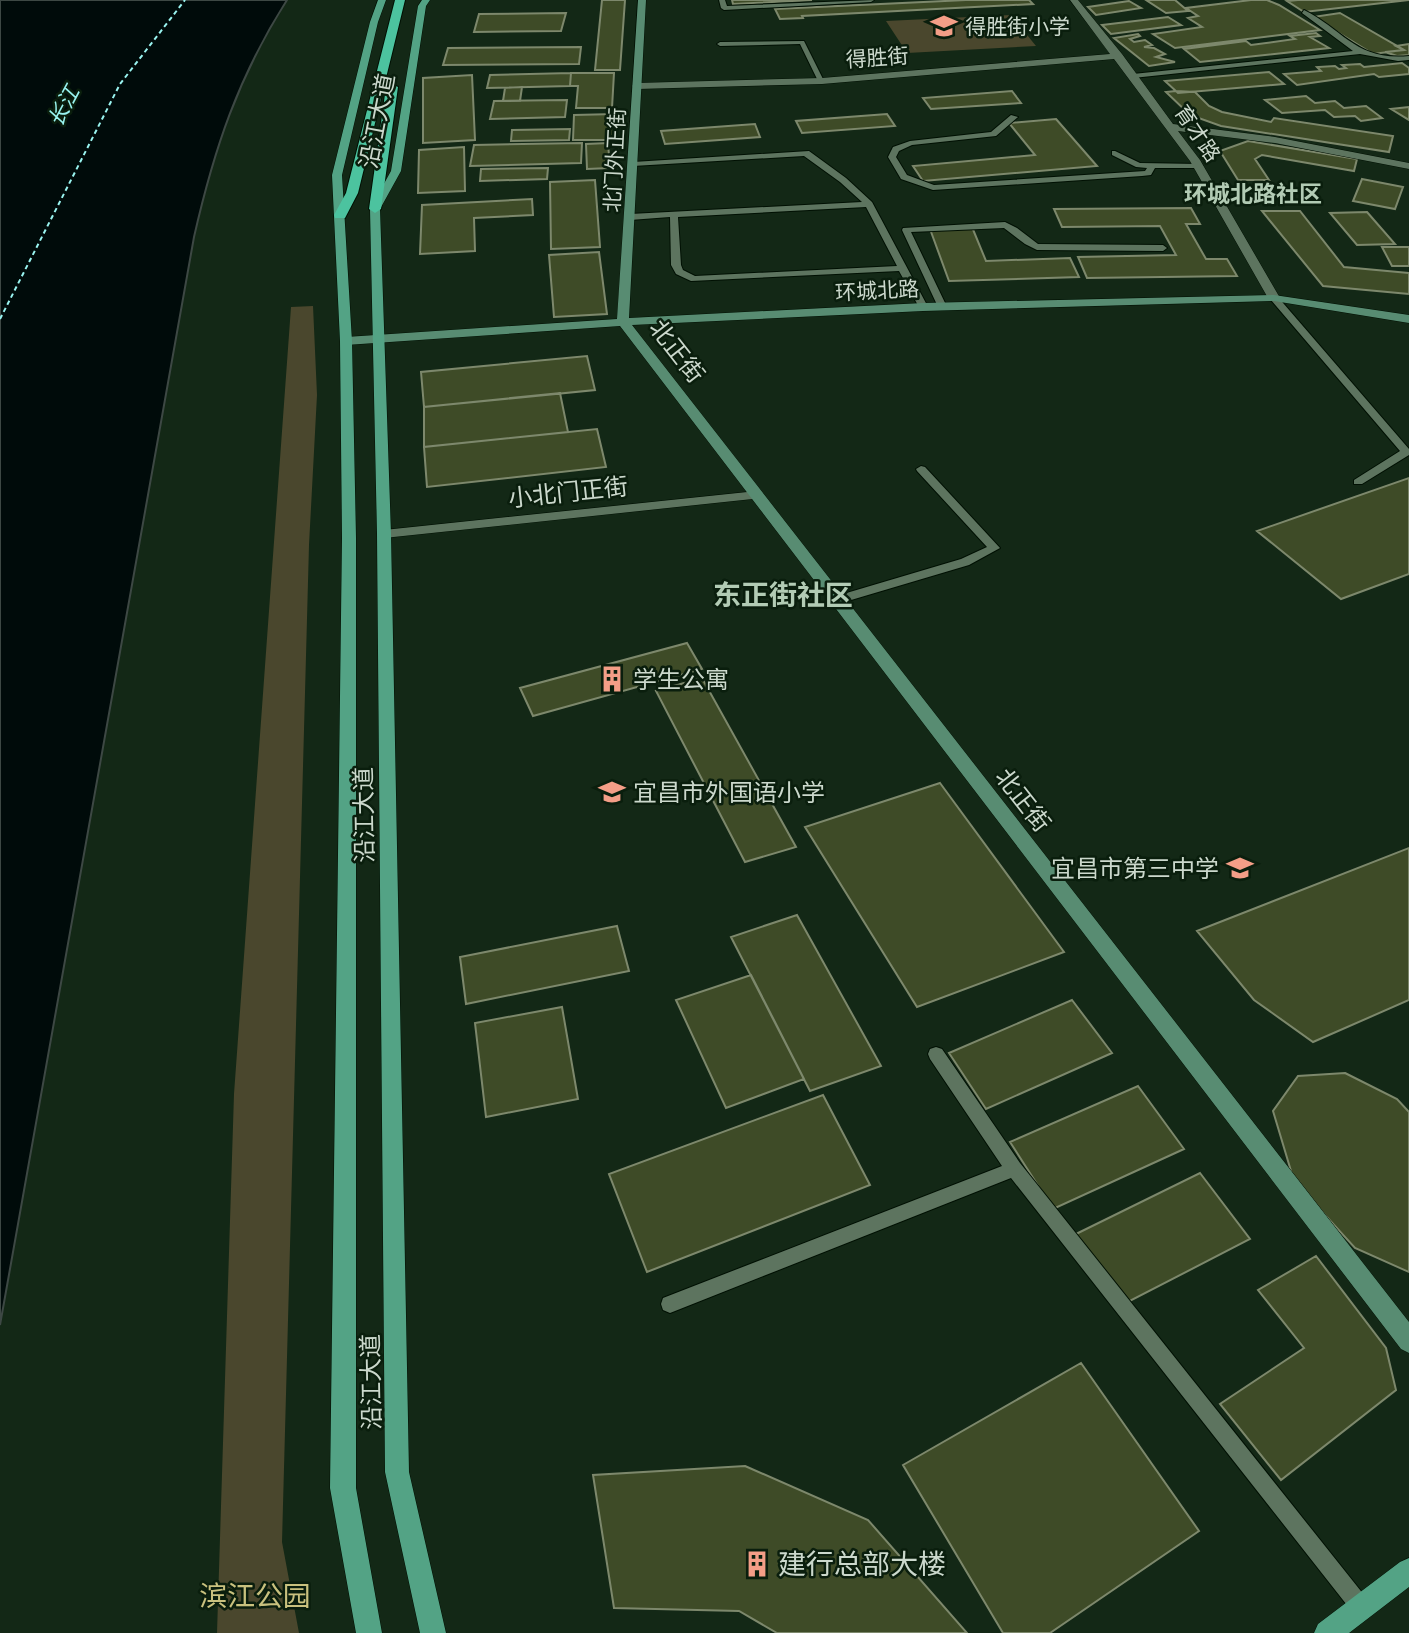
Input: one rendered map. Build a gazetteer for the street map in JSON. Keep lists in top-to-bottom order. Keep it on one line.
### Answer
{"streets":{"main road":["沿江大道"],"street":["得胜街","育才路","北门外正街","环城北路","北正街","小北门正街"]},"crossings":[["得胜街","育才路"],["得胜街","北门外正街"],["沿江大道","环城北路"],["沿江大道","小北门正街"],["育才路","环城北路"],["北门外正街","环城北路"],["北门外正街","北正街"],["环城北路","北正街"],["北正街","小北门正街"]],"districts":["环城北路社区","东正街社区"],"water":["长江"],"parks":["滨江公园"],"places":{"school or university":["得胜街小学","宜昌市外国语小学","宜昌市第三中学"],"building":["学生公寓","建行总部大楼"]}}
